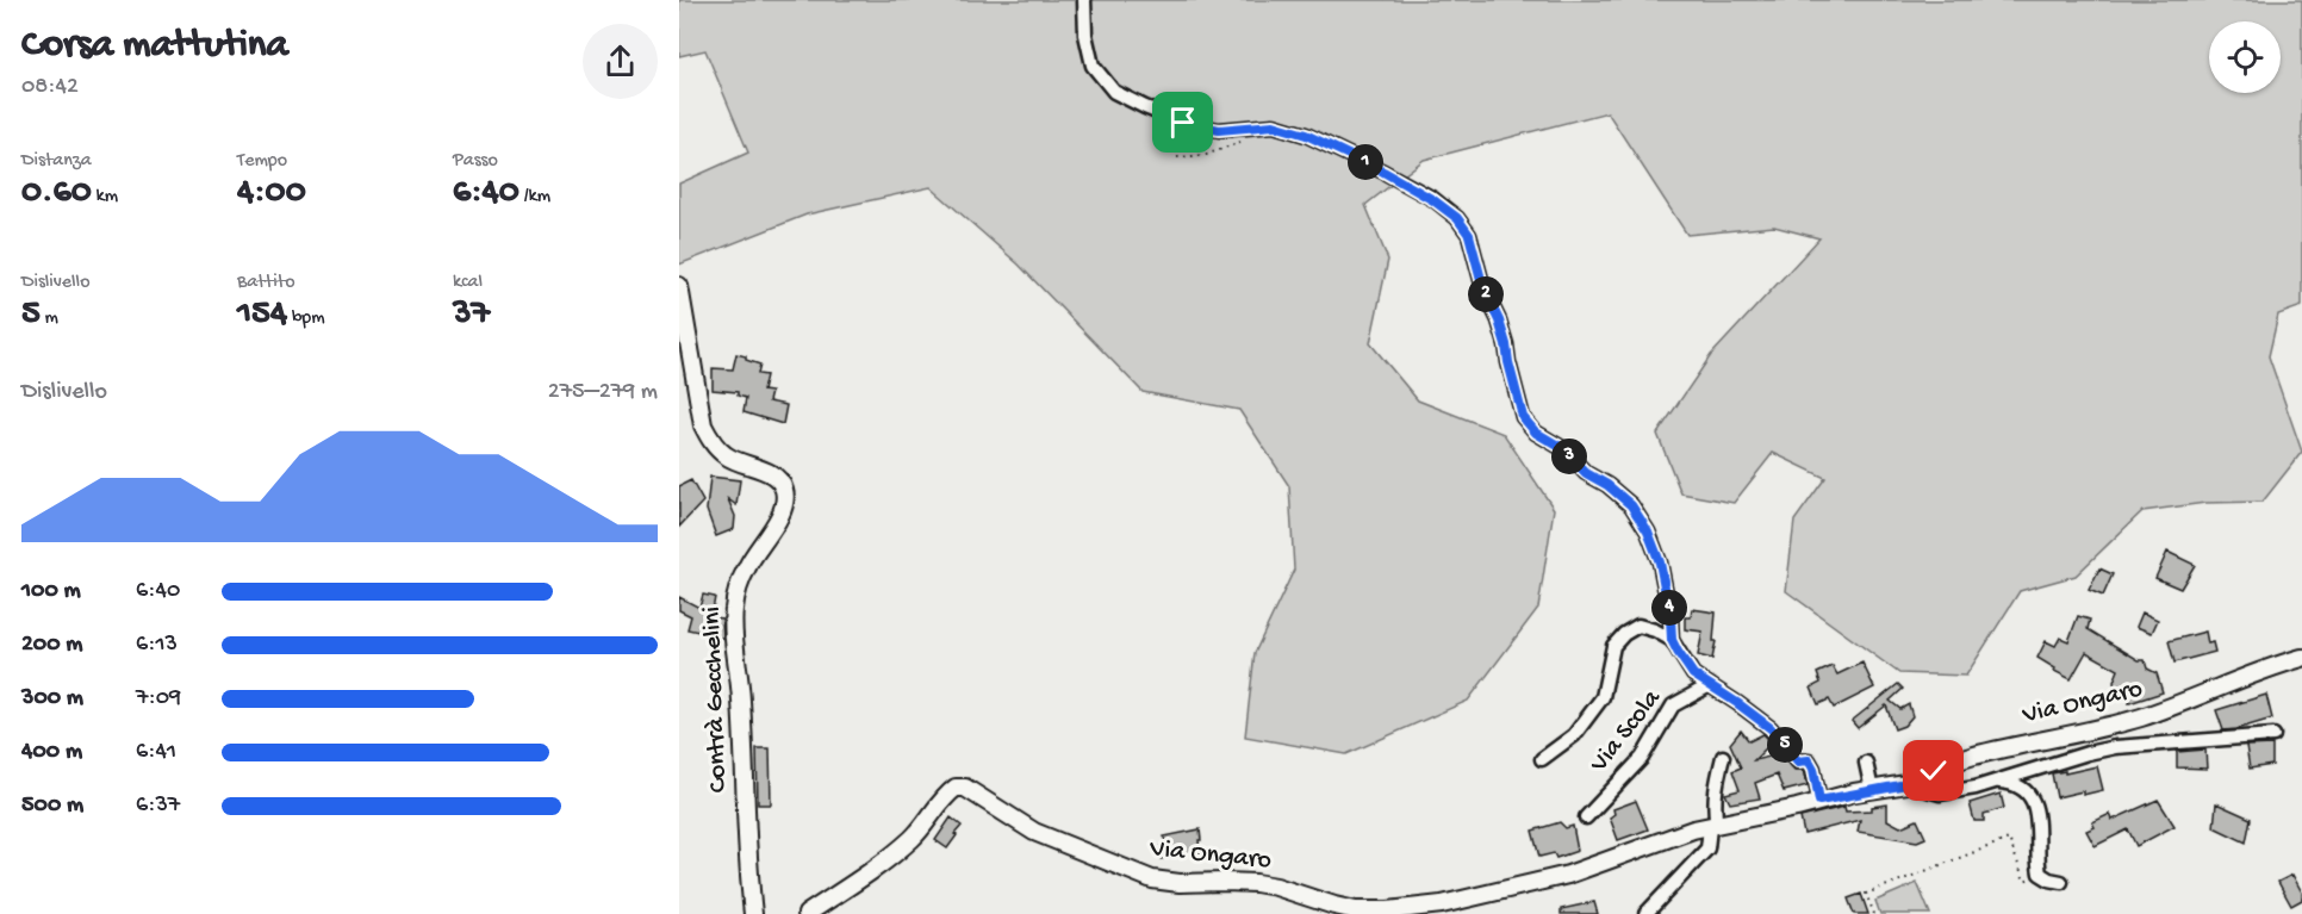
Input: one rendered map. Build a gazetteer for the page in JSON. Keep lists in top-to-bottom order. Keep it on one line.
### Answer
{"streets":{"main road":["Contrà Gecchelini","Via Ongaro"],"street":["Via Scola"]},"crossings":[["Via Ongaro","Via Scola"]],"page":{"heading":["Corsa mattutina","08:42"],"stats":[["Distanza","0.60 km"],["Tempo","4:00"],["Passo","6:40 /km"],["Dislivello","5 m"],["Battito","154 bpm"],["kcal","37"]],"pins":["1","2","3","4","5"],"chart":["Dislivello","275–279 m"],"list":[{"name":"100 m","note":"6:40"},{"name":"200 m","note":"6:13"},{"name":"300 m","note":"7:09"},{"name":"400 m","note":"6:41"},{"name":"500 m","note":"6:37"}]}}
